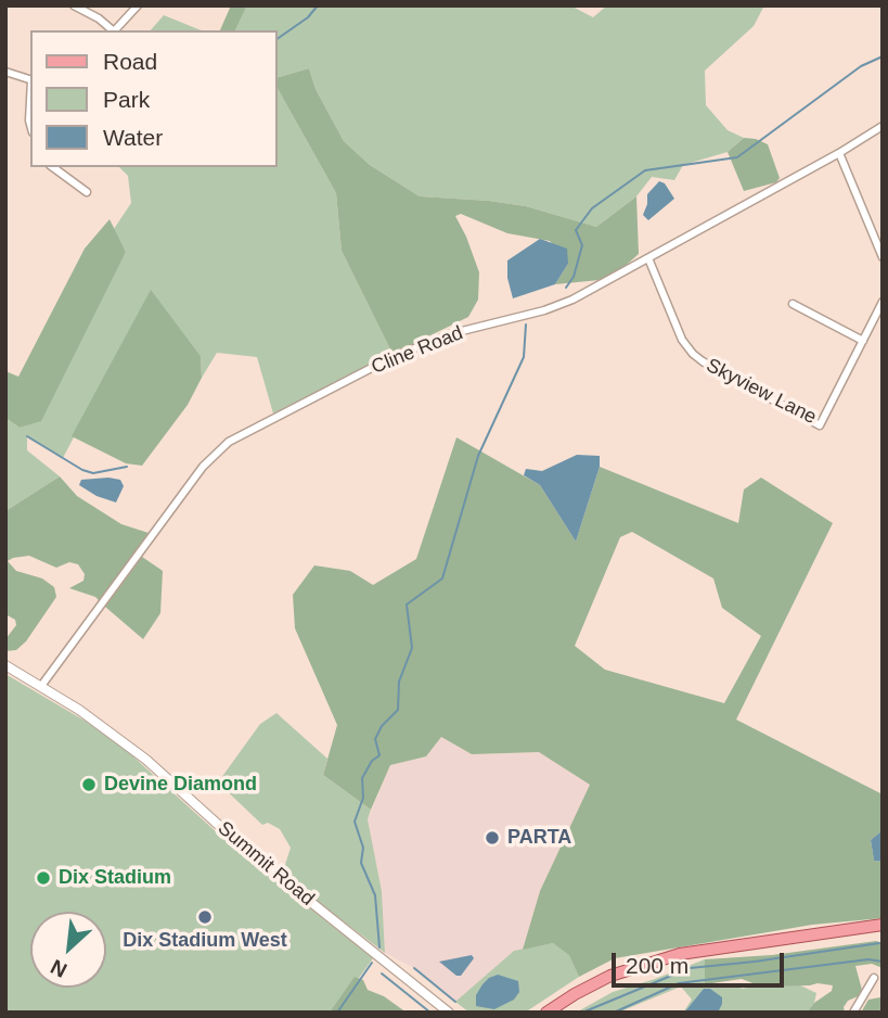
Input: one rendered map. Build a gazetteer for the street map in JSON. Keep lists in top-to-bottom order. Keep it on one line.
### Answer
{"streets":{"street":["Cline Road","Skyview Lane","Summit Road"]},"crossings":[["Cline Road","Skyview Lane"],["Cline Road","Summit Road"]],"places":["Devine Diamond","PARTA","Dix Stadium","Dix Stadium West"],"legend":["Road","Park","Water"],"scale_bar":"200 m","north":"bottom left"}
